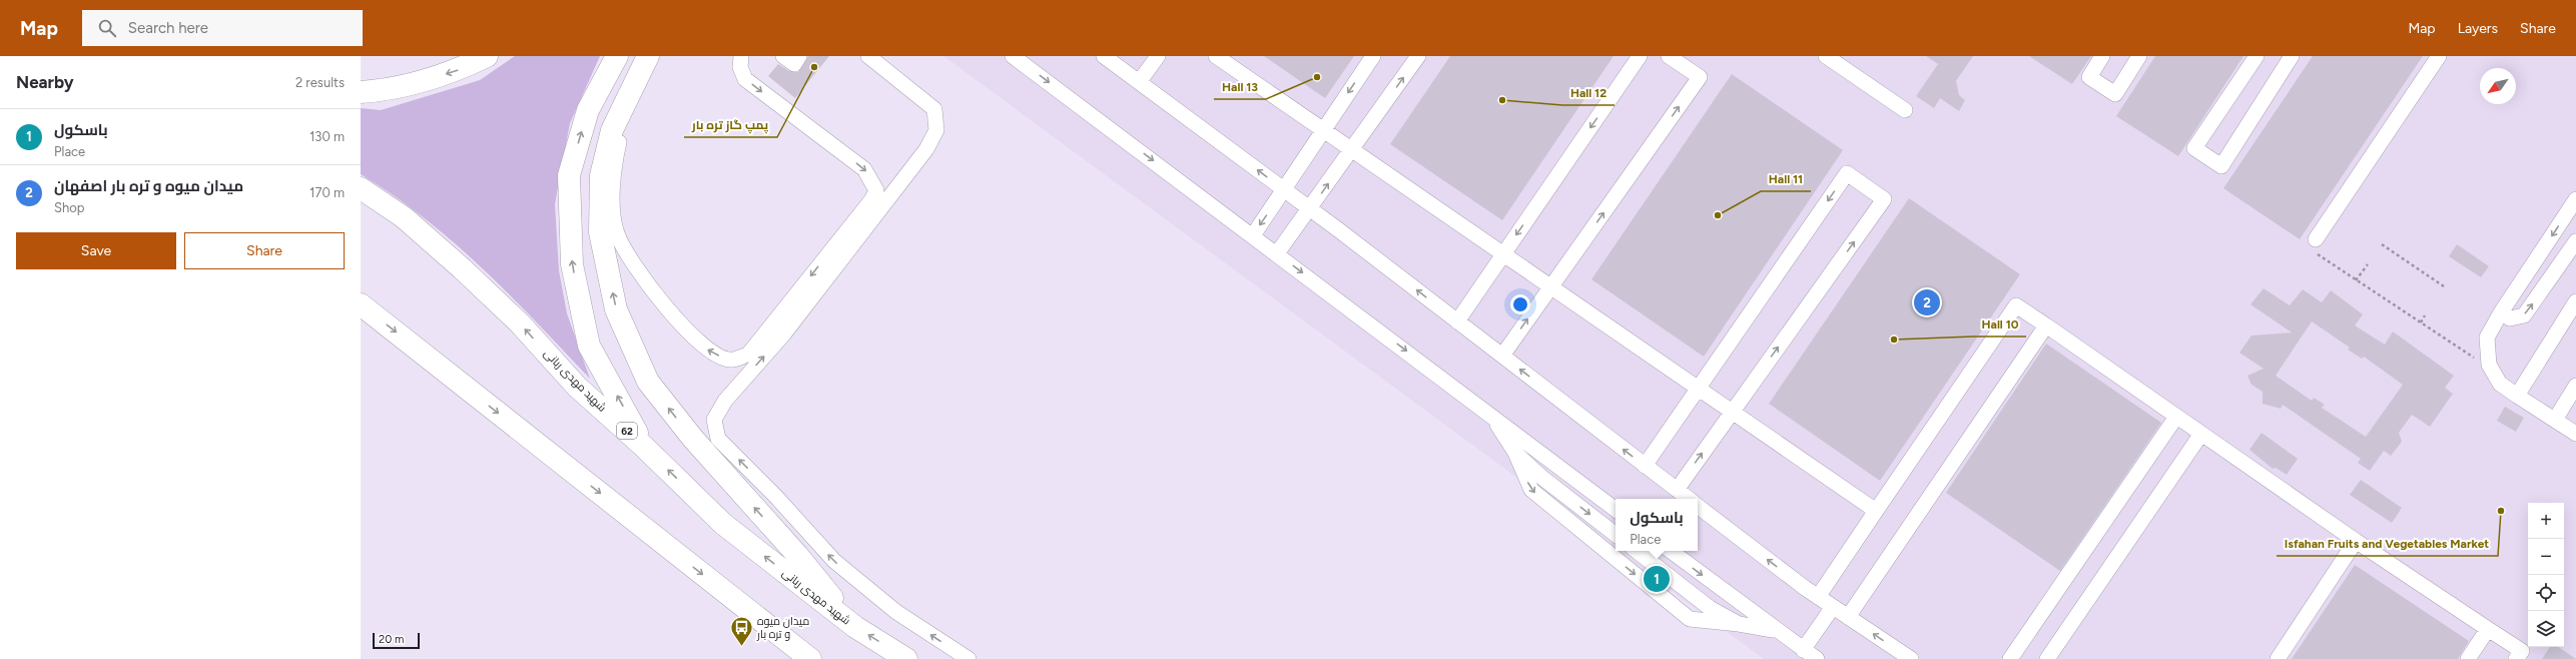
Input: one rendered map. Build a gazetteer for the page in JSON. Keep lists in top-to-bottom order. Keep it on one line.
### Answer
{"streets":{"highway":["شهید مهدی ربانی","62"]},"places":{"other":["پمپ گاز تره بار","Hall 13","Hall 12","Hall 11","Hall 10","Isfahan Fruits and Vegetables Market"],"bus stop":["میدان میوه و تره بار"]},"scale_bar":"20 m","north":"bottom left","page":{"header":"Map","search":"Search here","nav":["Map","Layers","Share"],"heading":["Nearby","2 results"],"list":[{"mark":"1","name":"باسكول","note":"Place","value":"130 m"},{"mark":"2","name":"میدان میوه و تره بار اصفهان","note":"Shop","value":"170 m"}],"buttons":["Save","Share"],"pins":["2","1"],"popup":["باسكول","Place"],"map_buttons":["+","−"],"scale":"20 m"}}
